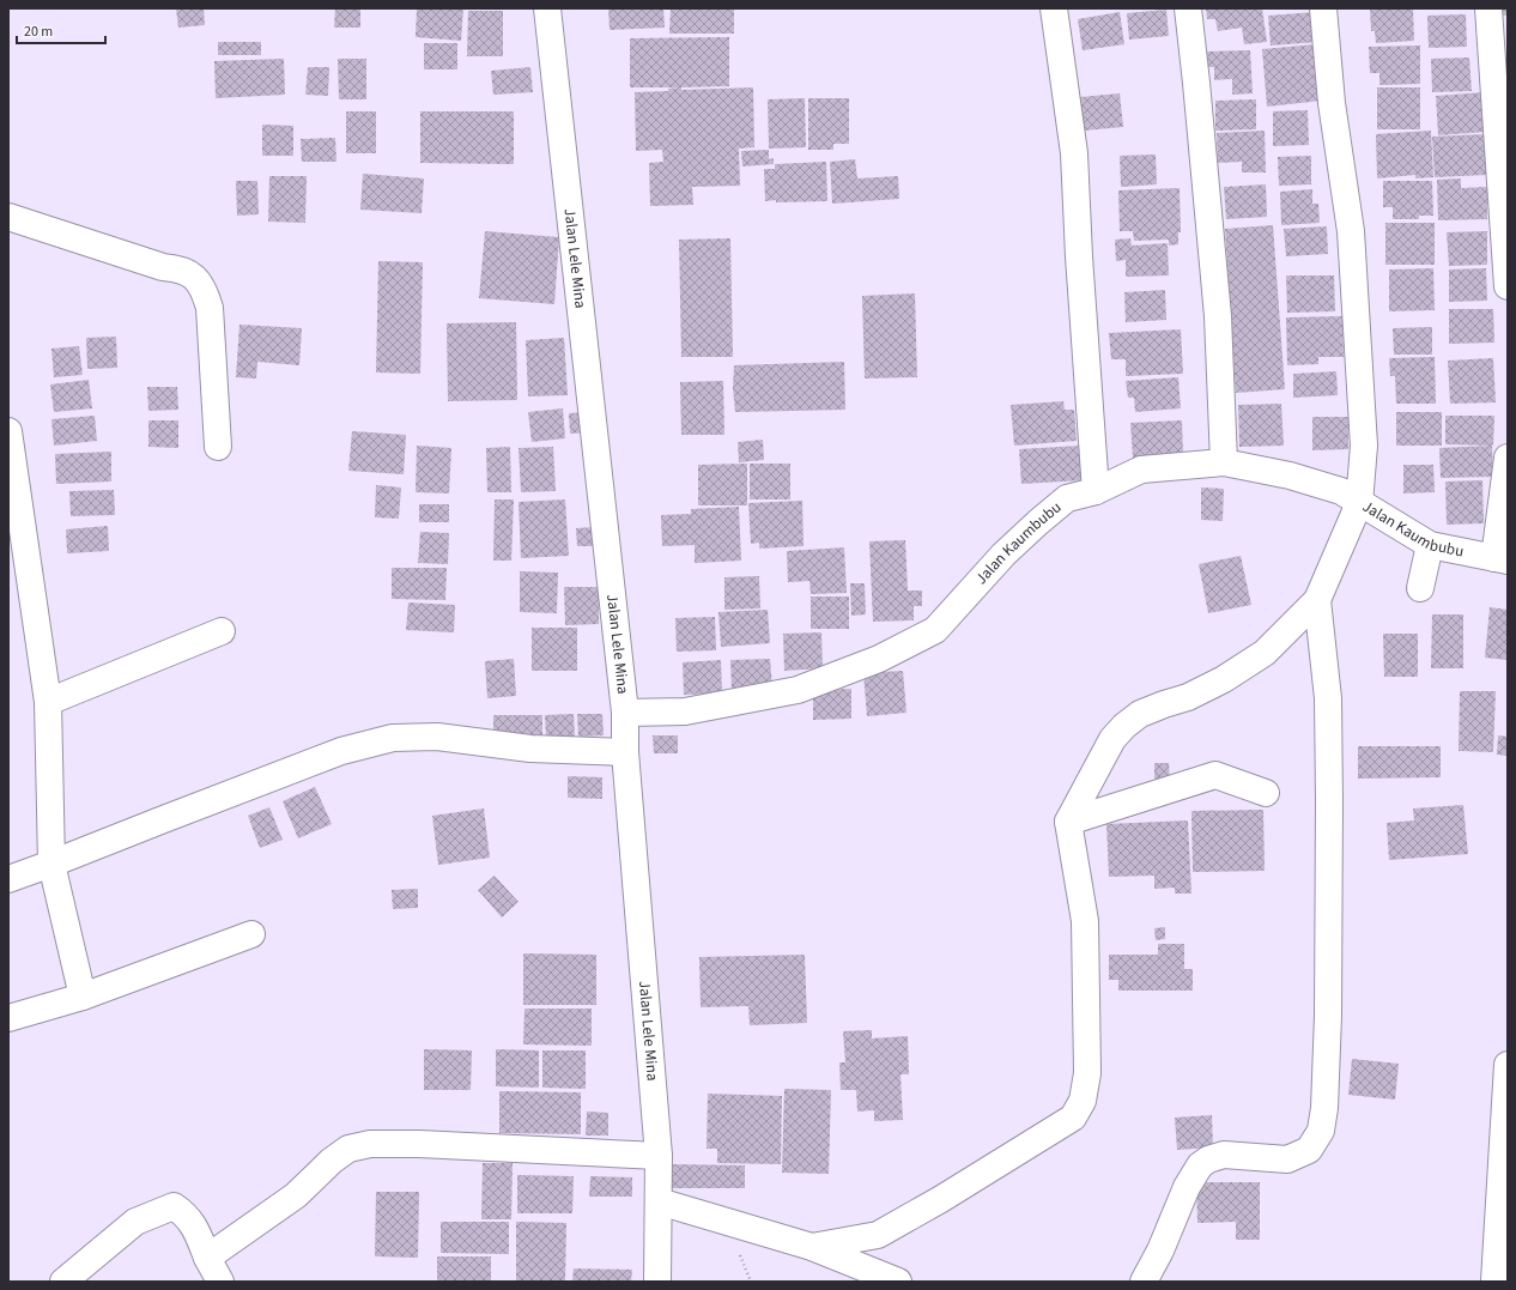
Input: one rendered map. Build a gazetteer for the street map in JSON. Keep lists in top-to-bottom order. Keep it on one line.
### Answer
{"streets":{"street":["Jalan Lele Mina","Jalan Kaumbubu"]},"crossings":[["Jalan Lele Mina","Jalan Kaumbubu"]],"scale_bar":"20 m"}
